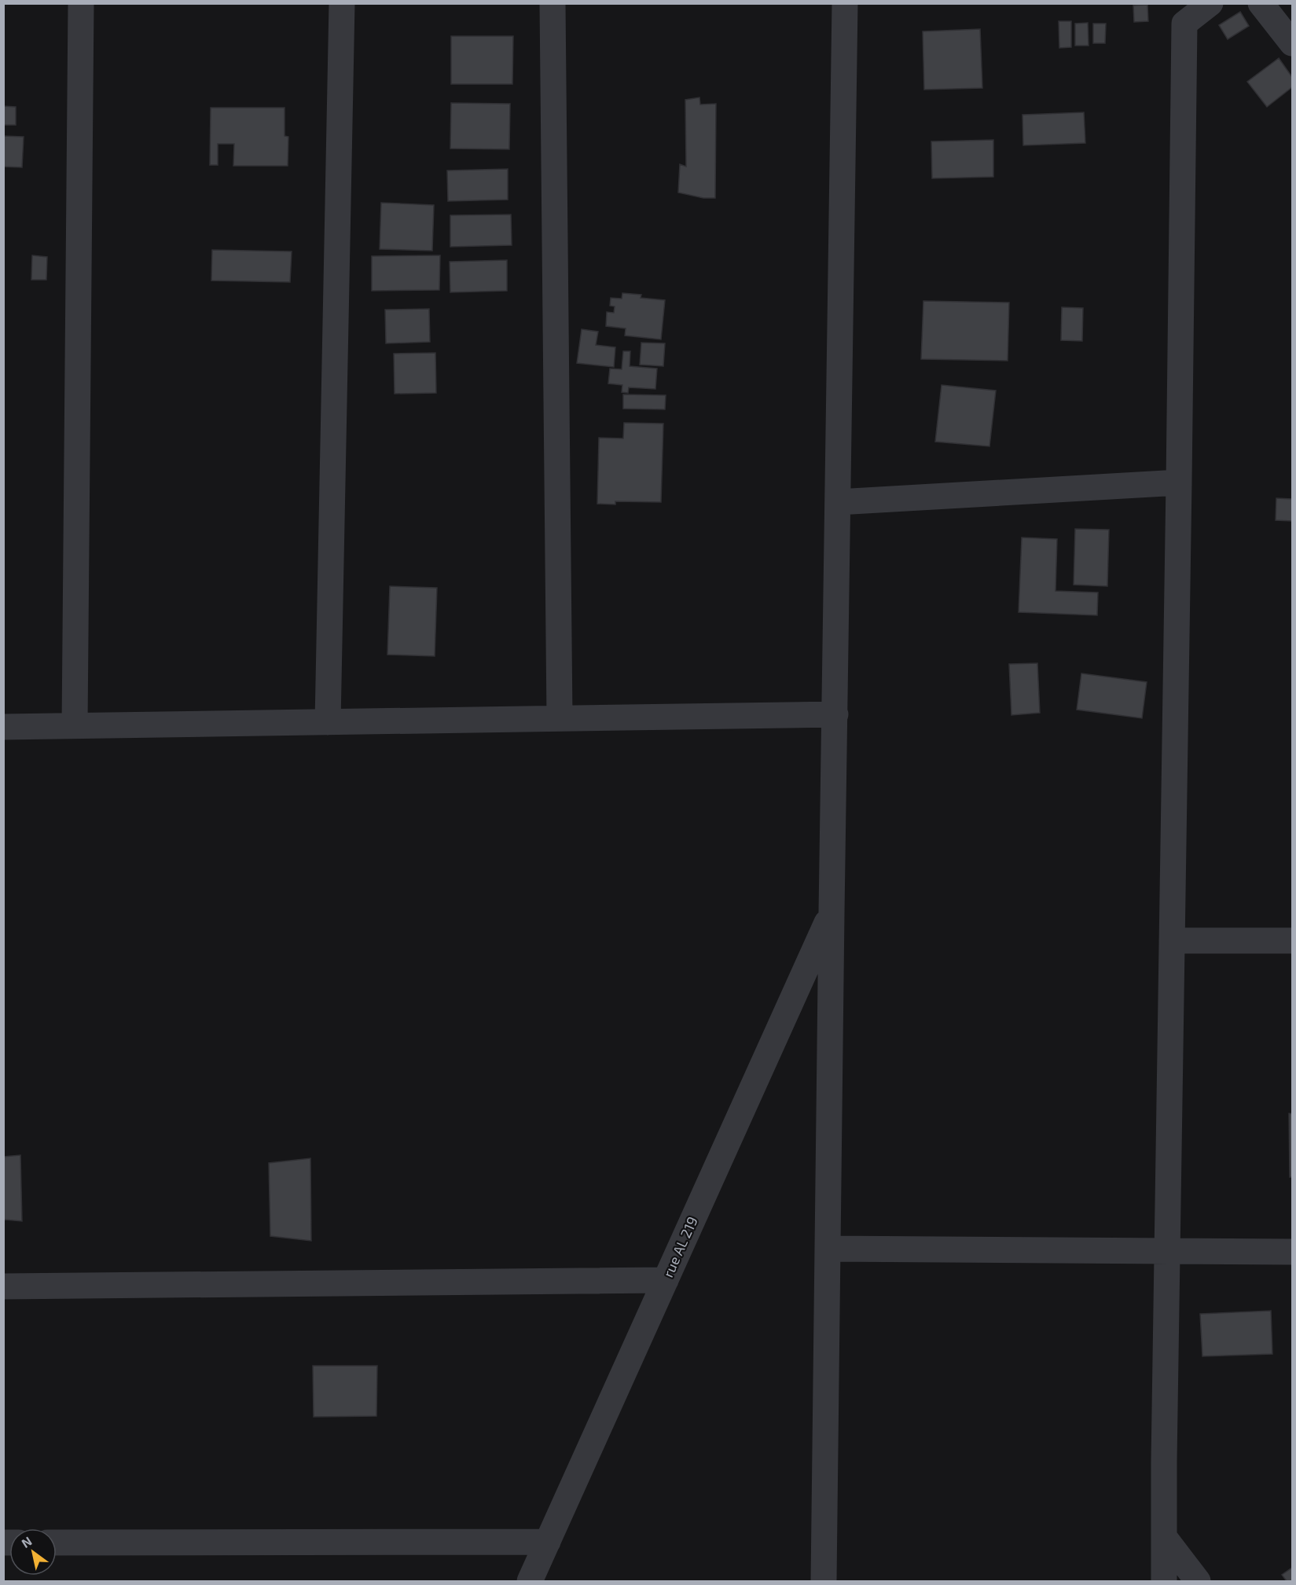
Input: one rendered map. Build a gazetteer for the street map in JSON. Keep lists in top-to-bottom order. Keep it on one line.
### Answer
{"streets":{"street":["rue AL 219"]},"north":"top left"}
